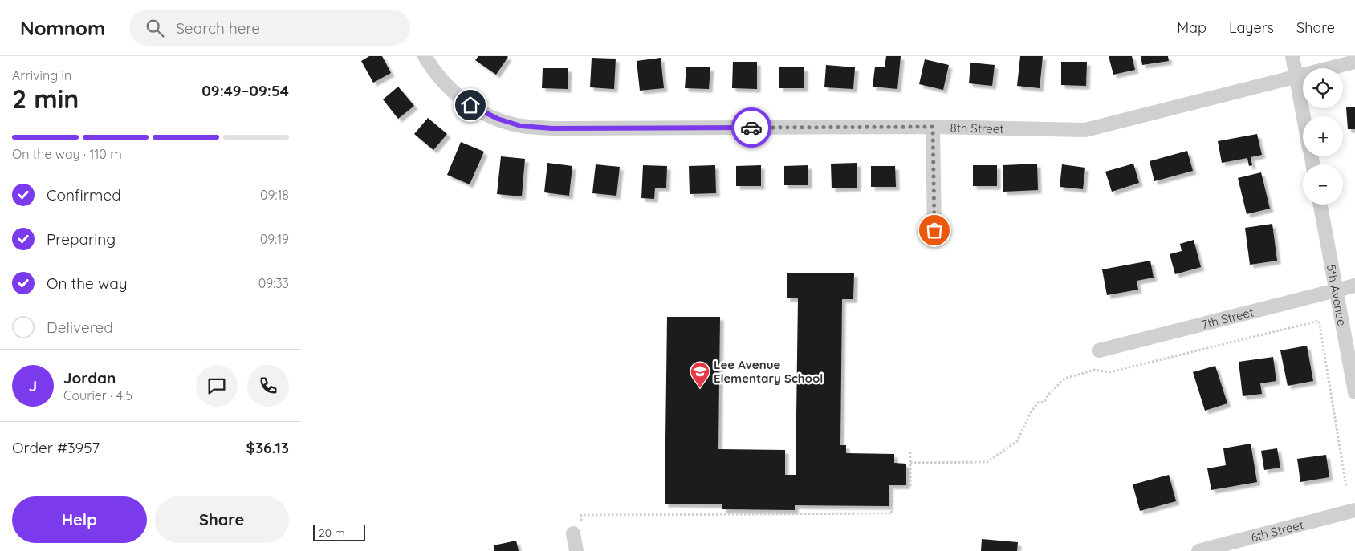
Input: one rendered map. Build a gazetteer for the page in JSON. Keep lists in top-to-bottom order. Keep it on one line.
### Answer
{"streets":{"street":["8th Street","5th Avenue","7th Street","6th Street"]},"crossings":[["5th Avenue","7th Street"]],"places":{"school or university":["Lee Avenue Elementary School"]},"scale_bar":"20 m","page":{"header":"Nomnom","search":"Search here","nav":["Map","Layers","Share"],"heading":["2 min","Arriving in","09:49–09:54"],"panel":["Jordan","Courier · 4.5","Order #3957","$36.13"],"map_buttons":["+","−"],"bar":"On the way · 110 m","list":[["Confirmed","09:18"],["Preparing","09:19"],["On the way","09:33"],"Delivered"],"round":"J","buttons":["Help","Share"],"scale":"20 m"}}
